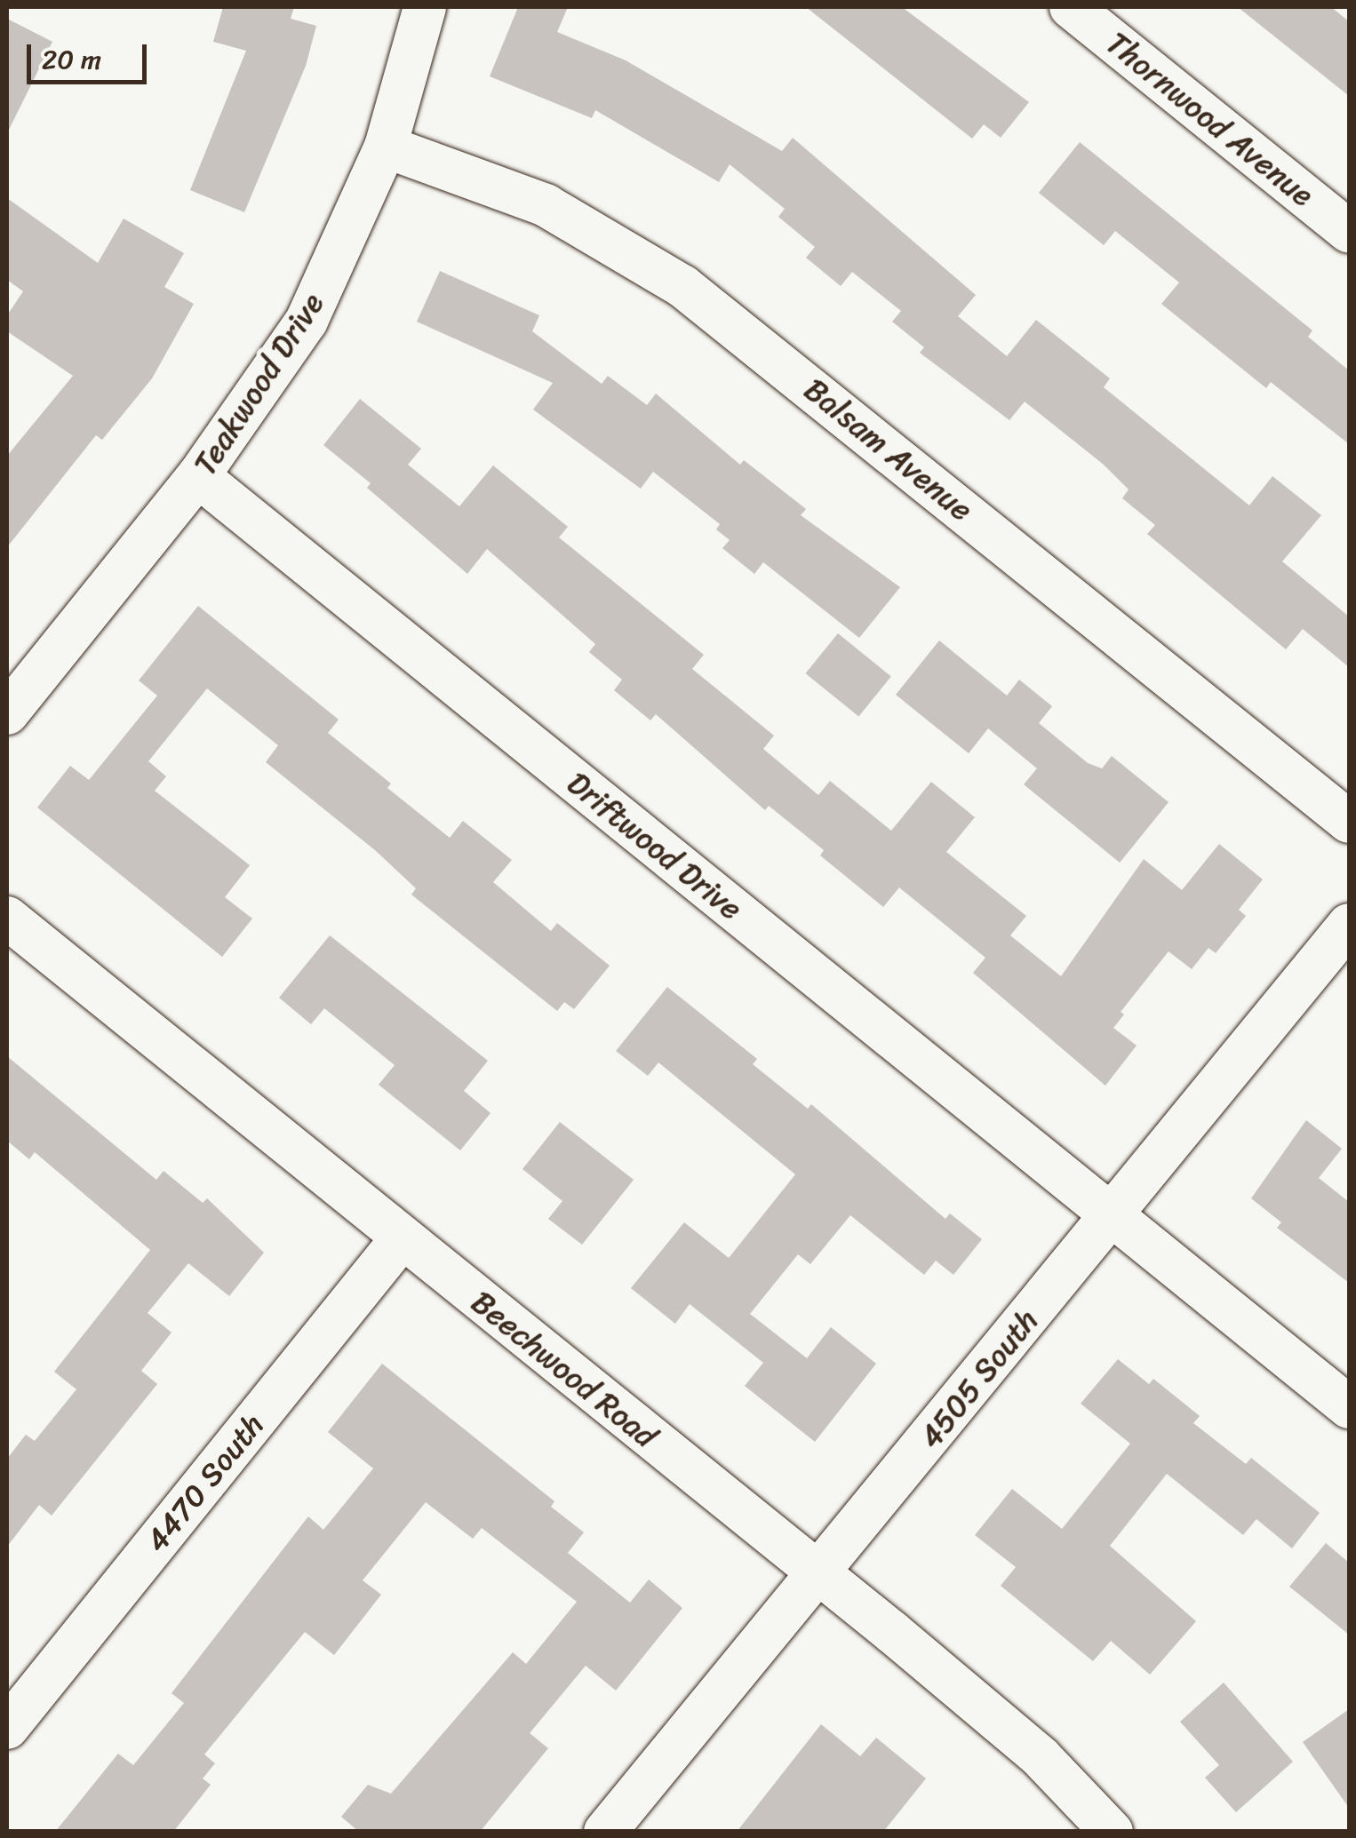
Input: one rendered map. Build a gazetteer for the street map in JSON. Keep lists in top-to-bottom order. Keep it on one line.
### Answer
{"streets":{"street":["Thornwood Avenue","Teakwood Drive","Balsam Avenue","Driftwood Drive","Beechwood Road","4505 South","4470 South"]},"crossings":[["Teakwood Drive","Balsam Avenue"],["Teakwood Drive","Driftwood Drive"],["Driftwood Drive","4505 South"],["Beechwood Road","4505 South"],["Beechwood Road","4470 South"]],"scale_bar":"20 m"}
